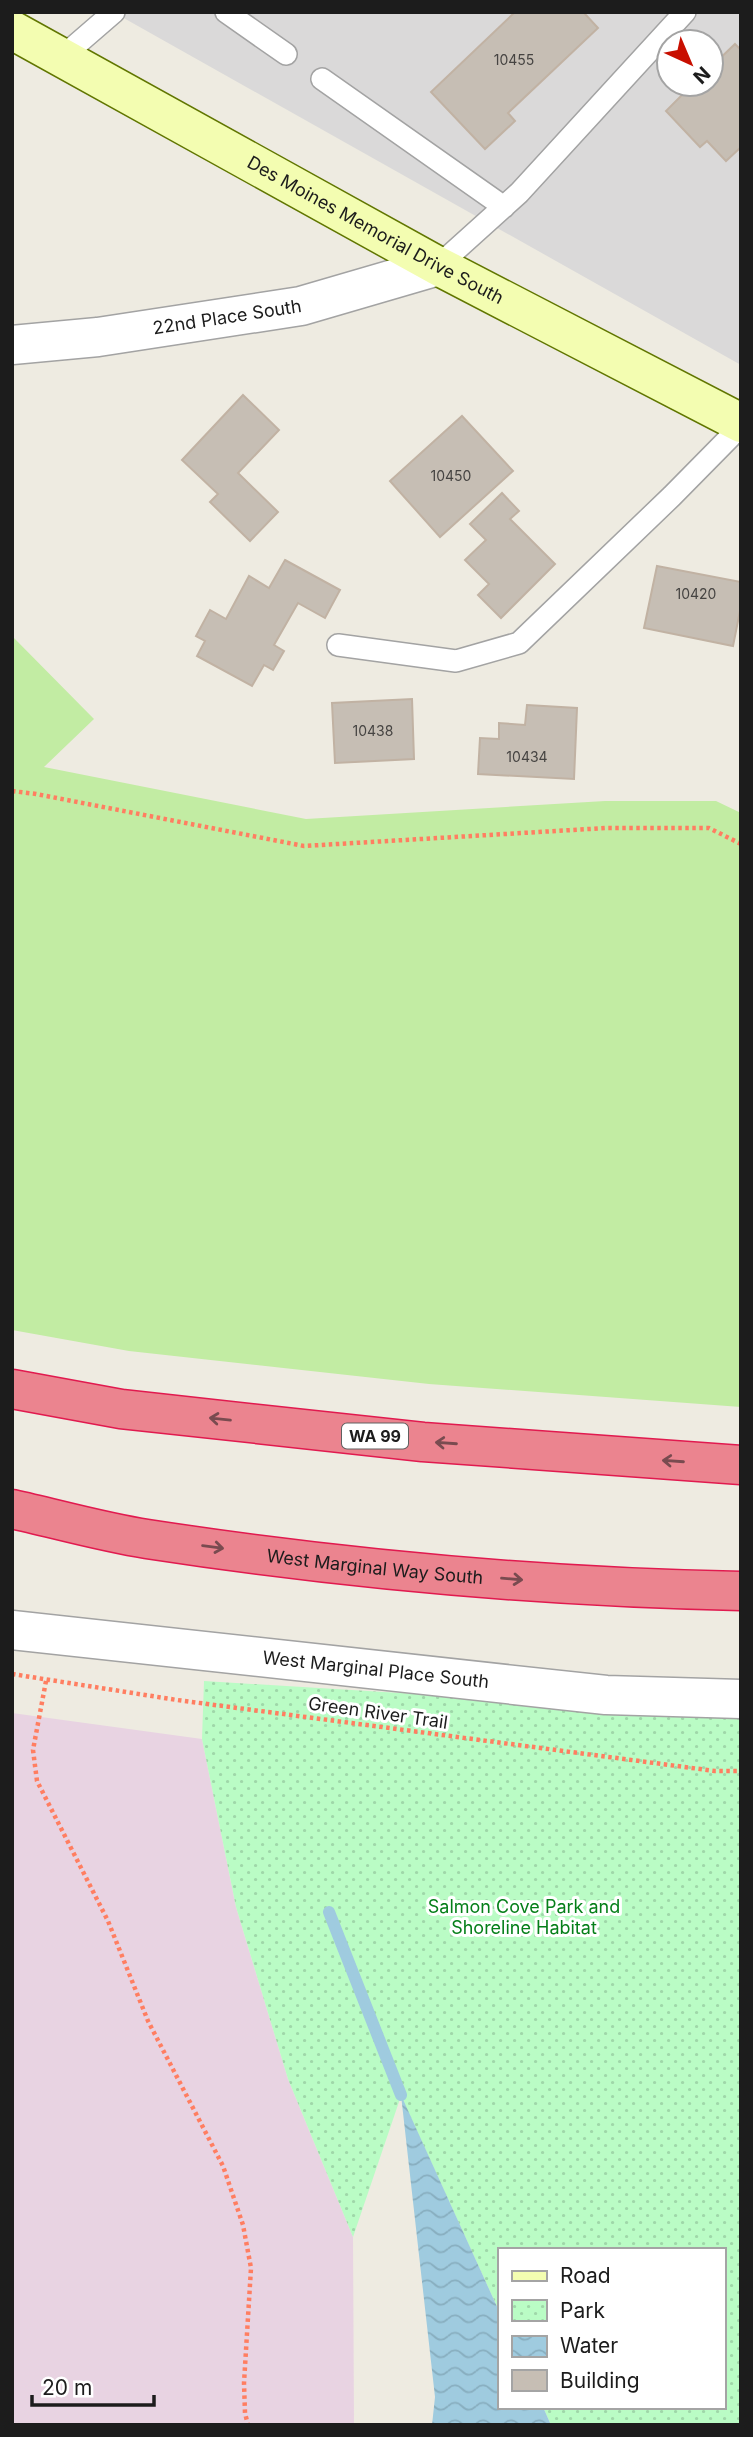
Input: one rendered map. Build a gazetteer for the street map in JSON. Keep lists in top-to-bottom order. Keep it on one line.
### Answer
{"streets":{"highway":["WA 99","West Marginal Way South"],"main road":["Des Moines Memorial Drive South"],"street":["22nd Place South","West Marginal Place South"],"path":["Green River Trail"]},"crossings":[["Des Moines Memorial Drive South","22nd Place South"]],"parks":["Salmon Cove Park and Shoreline Habitat"],"house_numbers":["10455","10450","10420","10438","10434"],"legend":["Road","Park","Water","Building"],"scale_bar":"20 m","north":"bottom right"}
